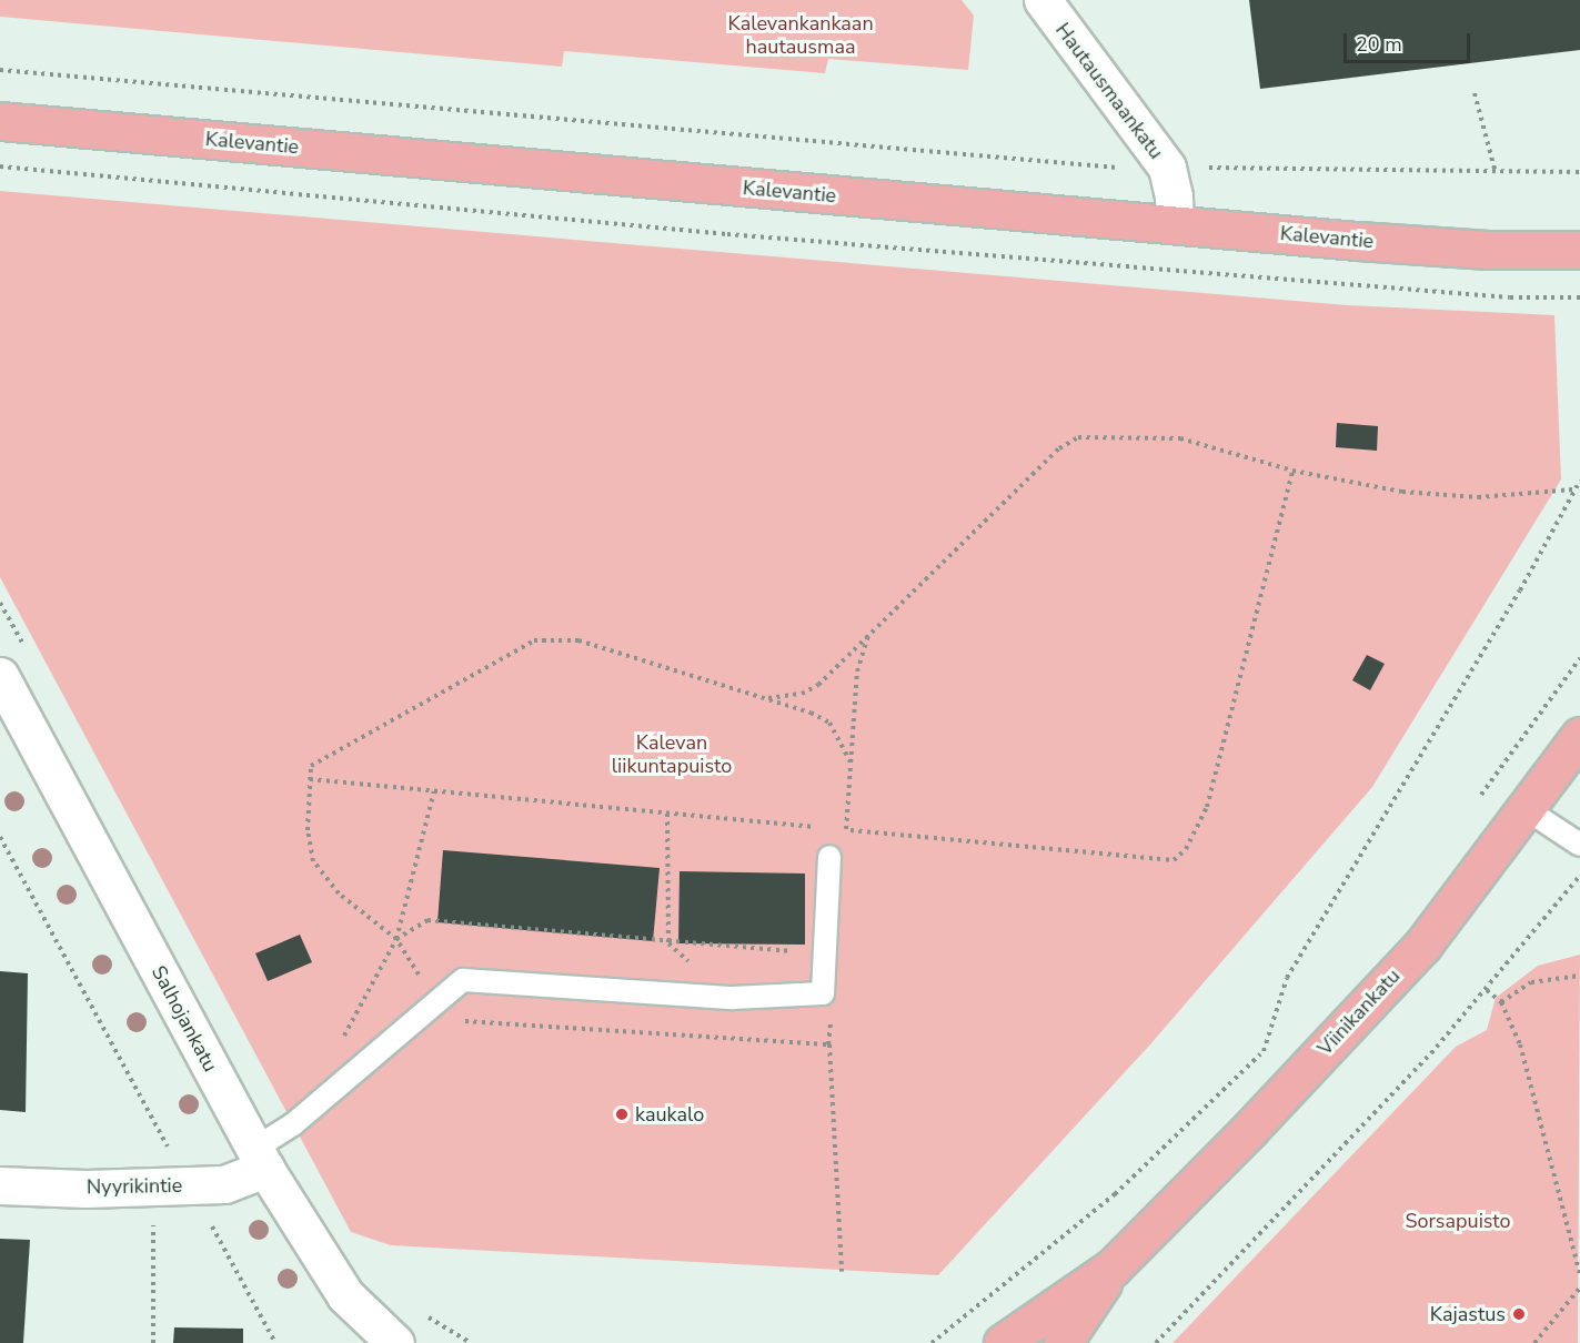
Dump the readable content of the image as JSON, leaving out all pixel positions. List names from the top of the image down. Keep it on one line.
{"streets":{"main road":["Kalevantie","Viinikankatu"],"street":["Hautausmaankatu","Salhojankatu","Nyyrikintie"]},"crossings":[["Hautausmaankatu","Kalevantie"],["Salhojankatu","Nyyrikintie"]],"parks":["Kalevankankaan hautausmaa","Kalevan liikuntapuisto","Sorsapuisto"],"places":["kaukalo","Kajastus"],"scale_bar":"20 m"}
